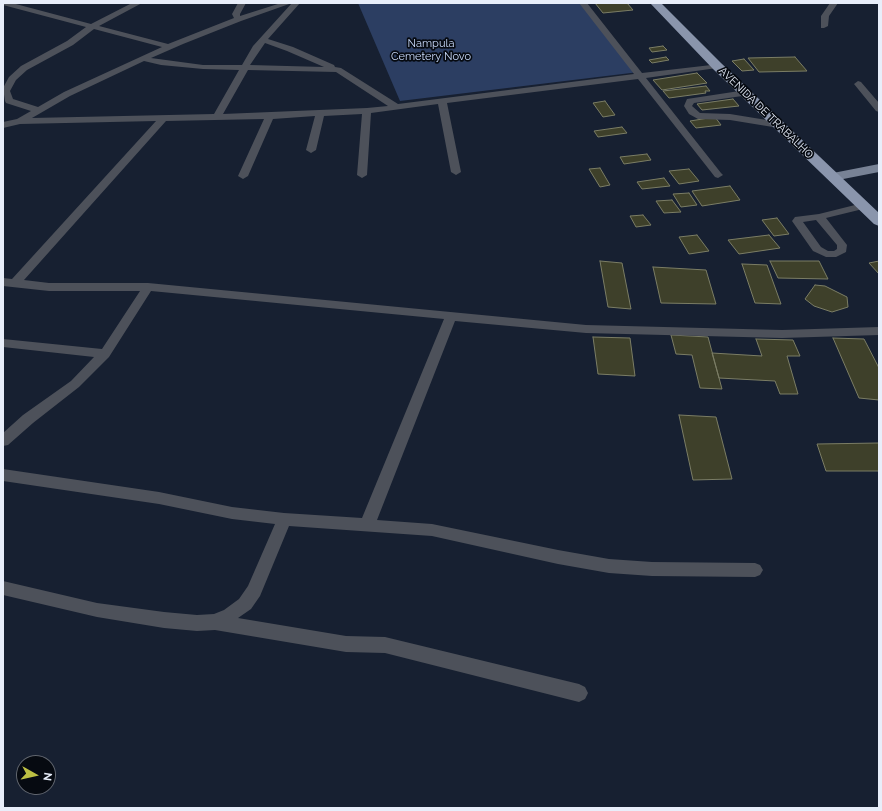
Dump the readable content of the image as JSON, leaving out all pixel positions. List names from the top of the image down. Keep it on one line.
{"streets":{"highway":["AVENIDA DE TRABALHO"]},"parks":["Nampula Cemetery Novo"],"north":"right"}
